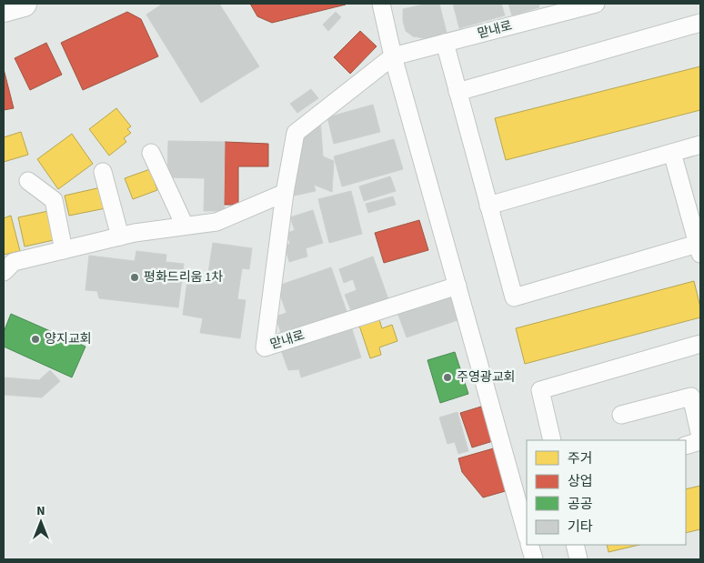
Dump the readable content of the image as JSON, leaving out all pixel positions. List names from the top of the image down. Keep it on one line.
{"streets":{"street":["맏내로"]},"places":["평화드리움 1차","양지교회","주영광교회"],"legend":["주거","상업","공공","기타"],"north":"top"}
